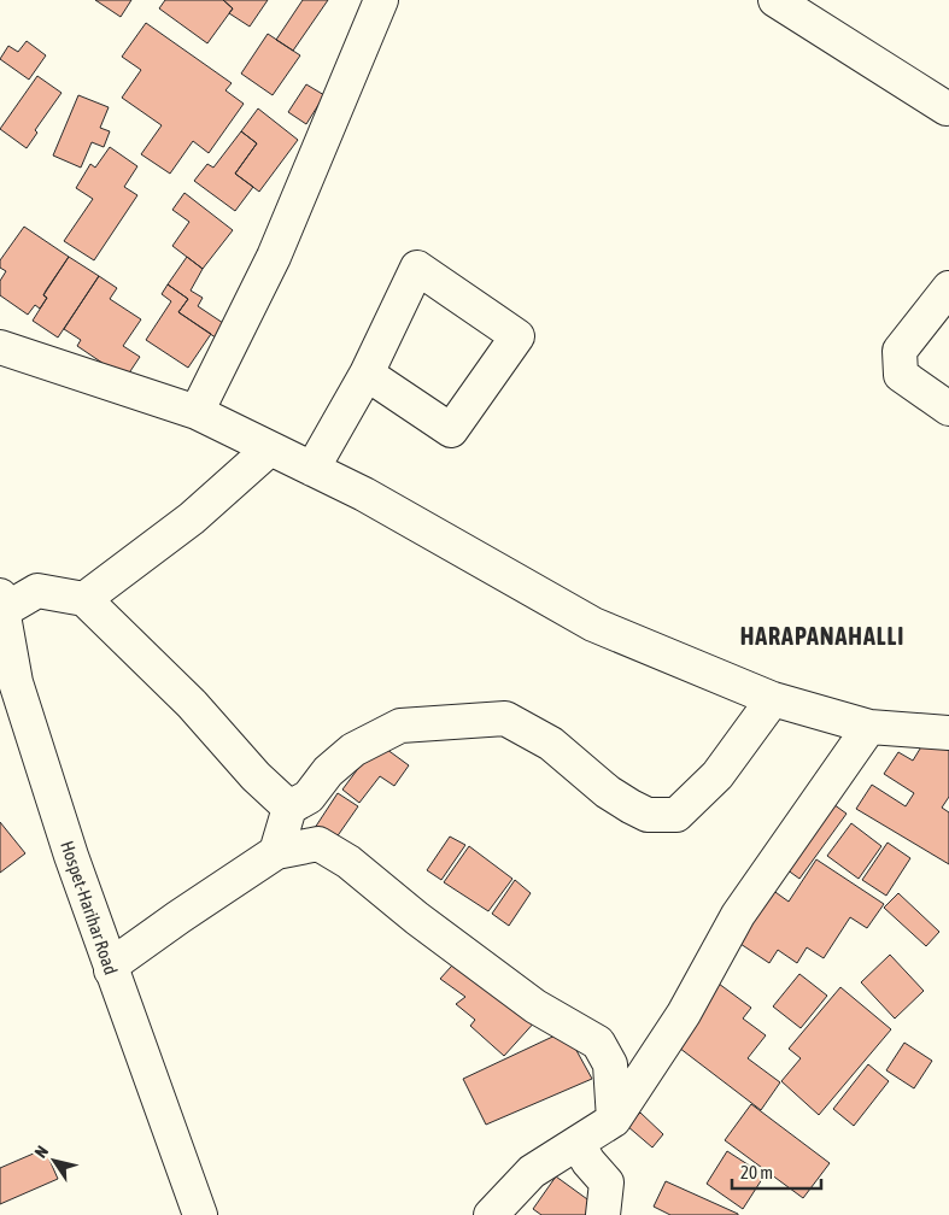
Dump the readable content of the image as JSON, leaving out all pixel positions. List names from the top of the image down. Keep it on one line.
{"streets":{"street":["Hospet-Harihar Road"]},"districts":["HARAPANAHALLI"],"scale_bar":"20 m","north":"top left"}
